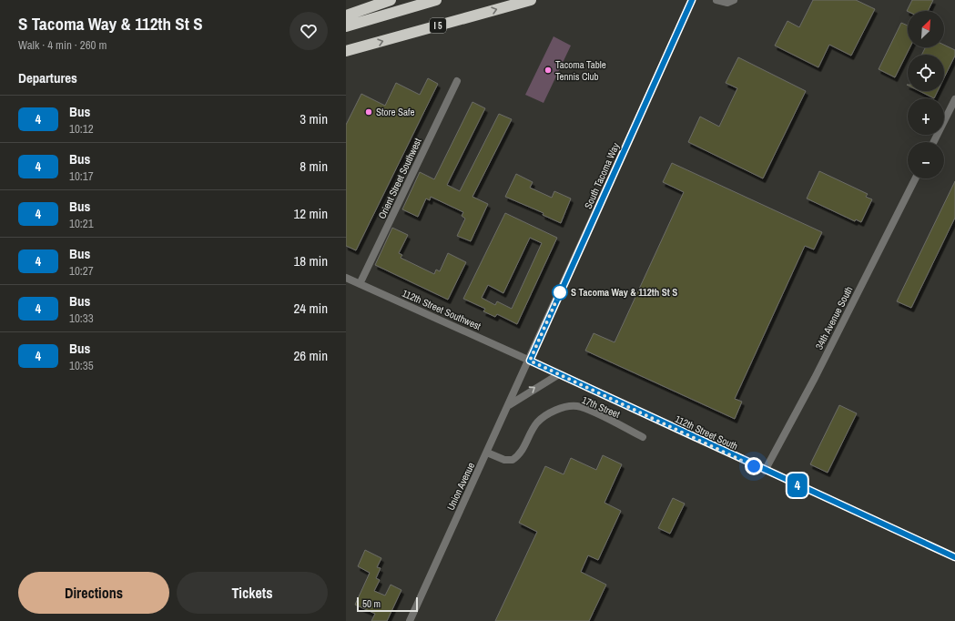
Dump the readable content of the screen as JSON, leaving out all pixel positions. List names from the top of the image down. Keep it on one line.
{"streets":{"highway":["I 5"],"street":["South Tacoma Way","Orient Street Southwest","112th Street Southwest","34th Avenue South","17th Street","112th Street South","Union Avenue"]},"crossings":[["South Tacoma Way","112th Street Southwest"],["South Tacoma Way","112th Street South"],["South Tacoma Way","Union Avenue"],["Orient Street Southwest","112th Street Southwest"],["112th Street Southwest","112th Street South"],["112th Street Southwest","Union Avenue"],["34th Avenue South","112th Street South"],["17th Street","Union Avenue"],["112th Street South","Union Avenue"]],"places":["Tacoma Table Tennis Club","Store Safe","S Tacoma Way & 112th St S"],"lines":["bus line 4"],"scale_bar":"50 m","north":"top right","page":{"heading":[["S Tacoma Way & 112th St S","Walk · 4 min · 260 m"],"Departures"],"on_map":"4","map_buttons":["+","−"],"list":[{"mark":"4","name":"Bus","note":"10:12","value":"3 min"},{"mark":"4","name":"Bus","note":"10:17","value":"8 min"},{"mark":"4","name":"Bus","note":"10:21","value":"12 min"},{"mark":"4","name":"Bus","note":"10:27","value":"18 min"},{"mark":"4","name":"Bus","note":"10:33","value":"24 min"},{"mark":"4","name":"Bus","note":"10:35","value":"26 min"}],"buttons":["Directions","Tickets"],"scale":"50 m"}}
